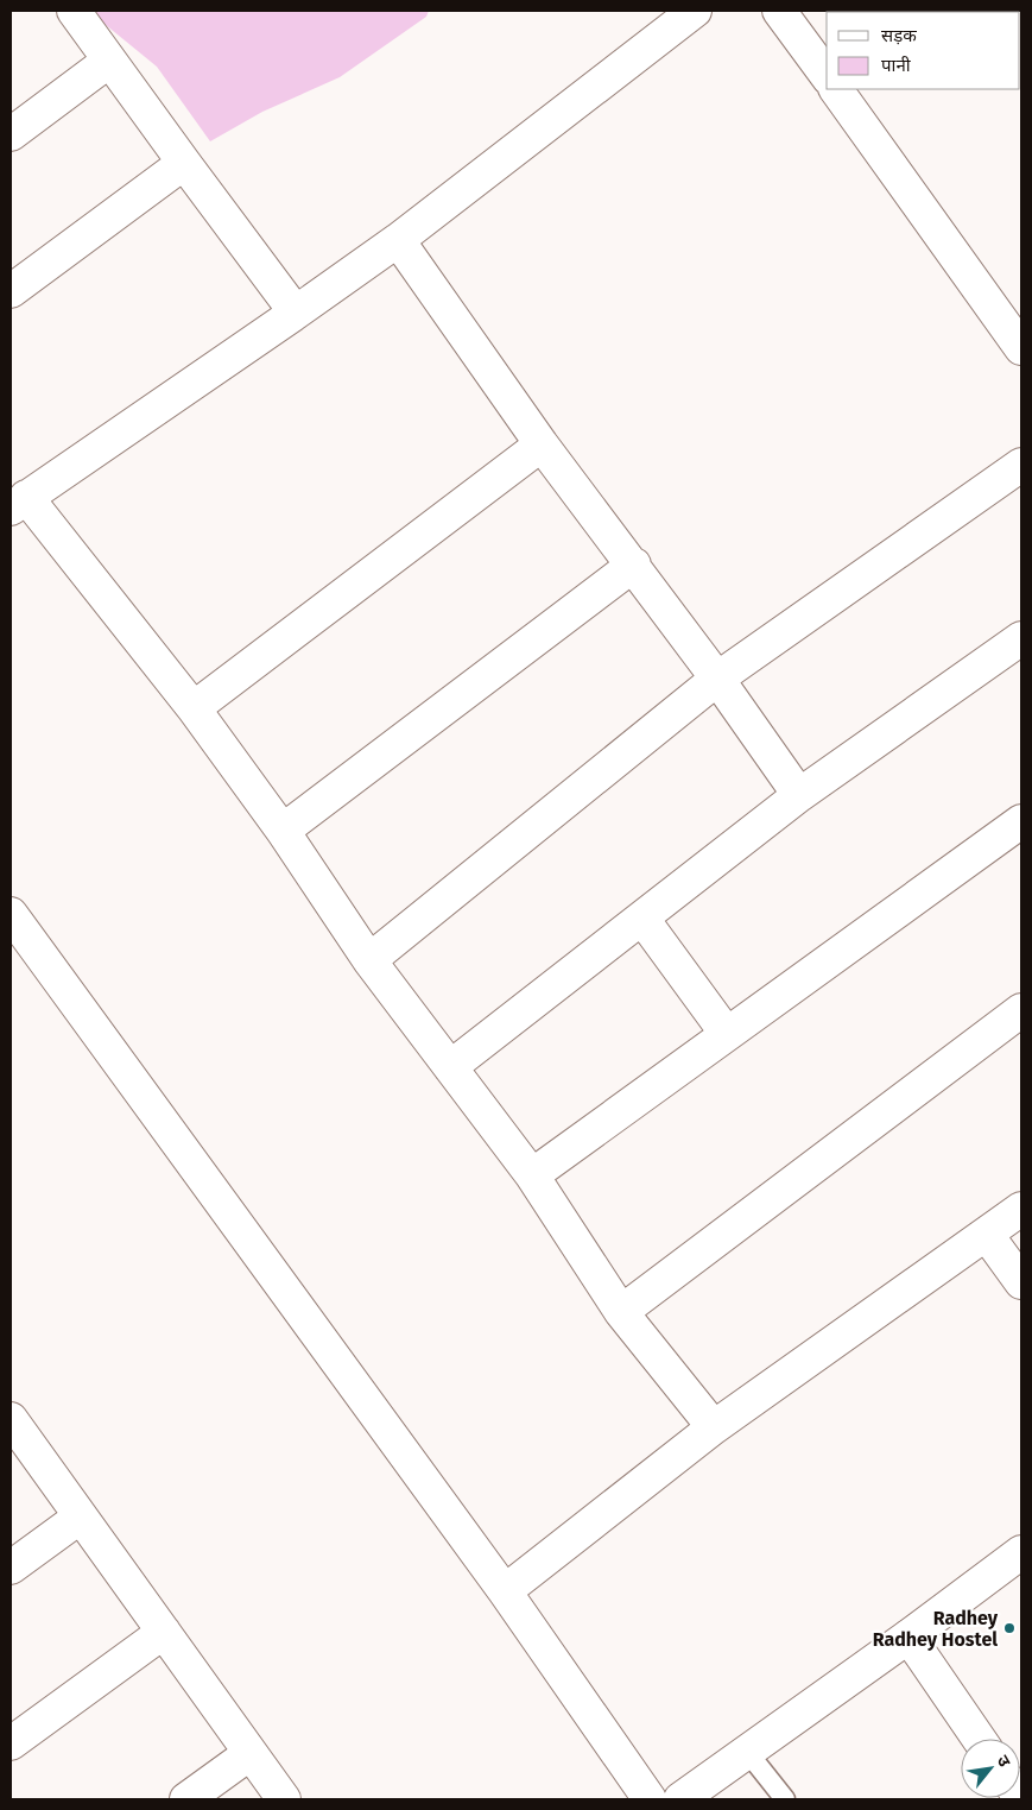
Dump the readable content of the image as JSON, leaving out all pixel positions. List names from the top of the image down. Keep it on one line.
{"places":["Radhey Radhey Hostel"],"legend":["सड़क","पानी"],"north":"top right"}
